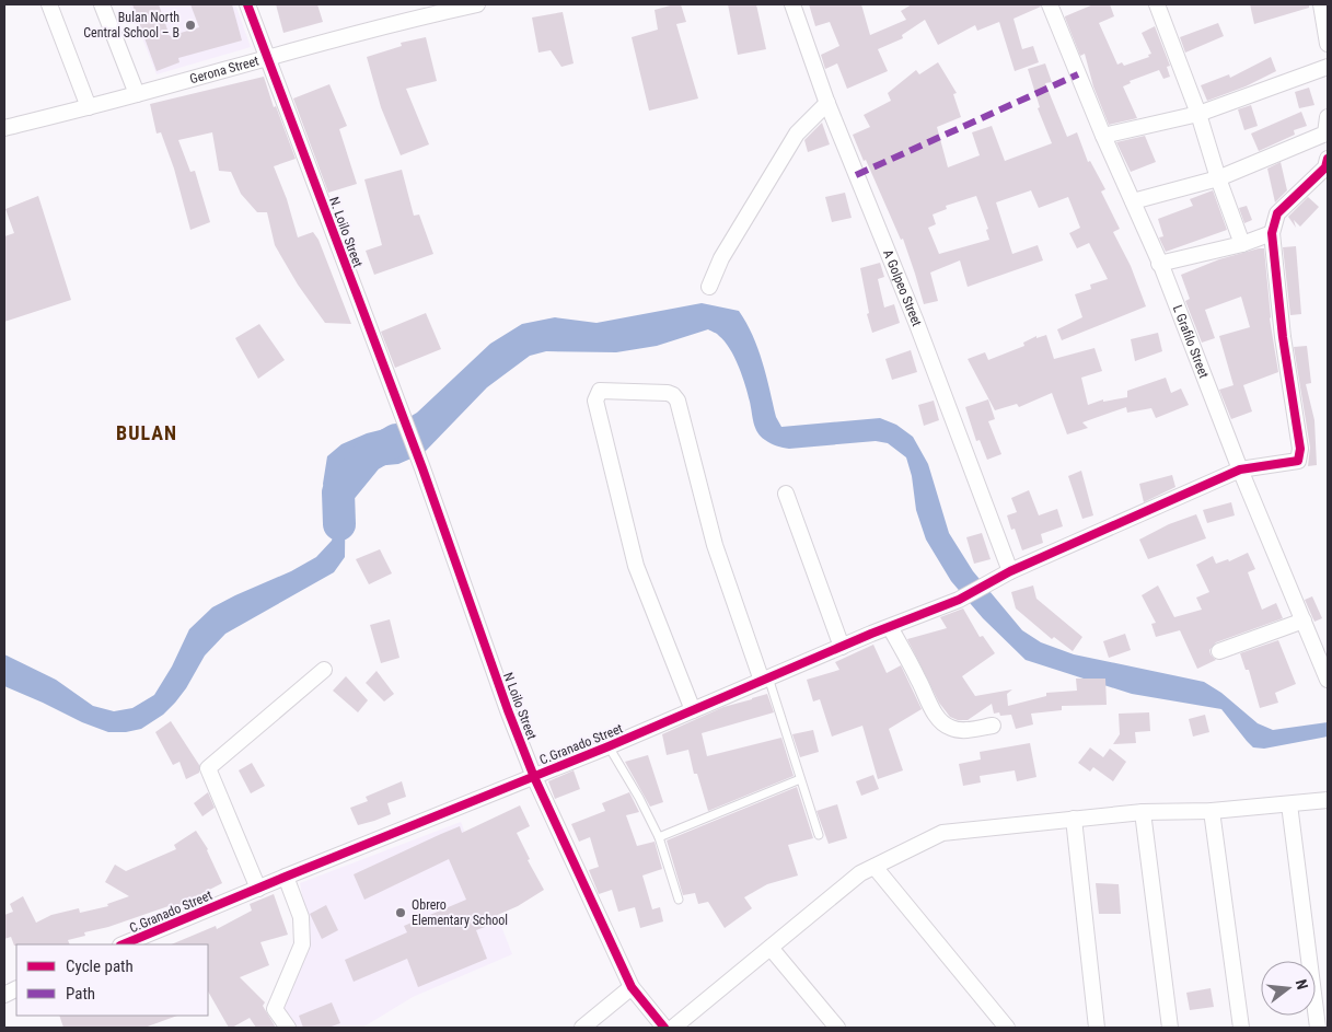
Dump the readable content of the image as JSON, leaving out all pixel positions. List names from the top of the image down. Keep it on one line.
{"streets":{"street":["Gerona Street","N. Loilo Street","A Golpeo Street","L Grafilo Street","N Loilo Street","C.Granado Street"]},"crossings":[["Gerona Street","N. Loilo Street"],["N. Loilo Street","N Loilo Street"],["A Golpeo Street","C.Granado Street"],["L Grafilo Street","C.Granado Street"],["N Loilo Street","C.Granado Street"]],"districts":["BULAN"],"places":["Bulan North Central School – B","Obrero Elementary School"],"legend":["Cycle path","Path"],"north":"right"}
